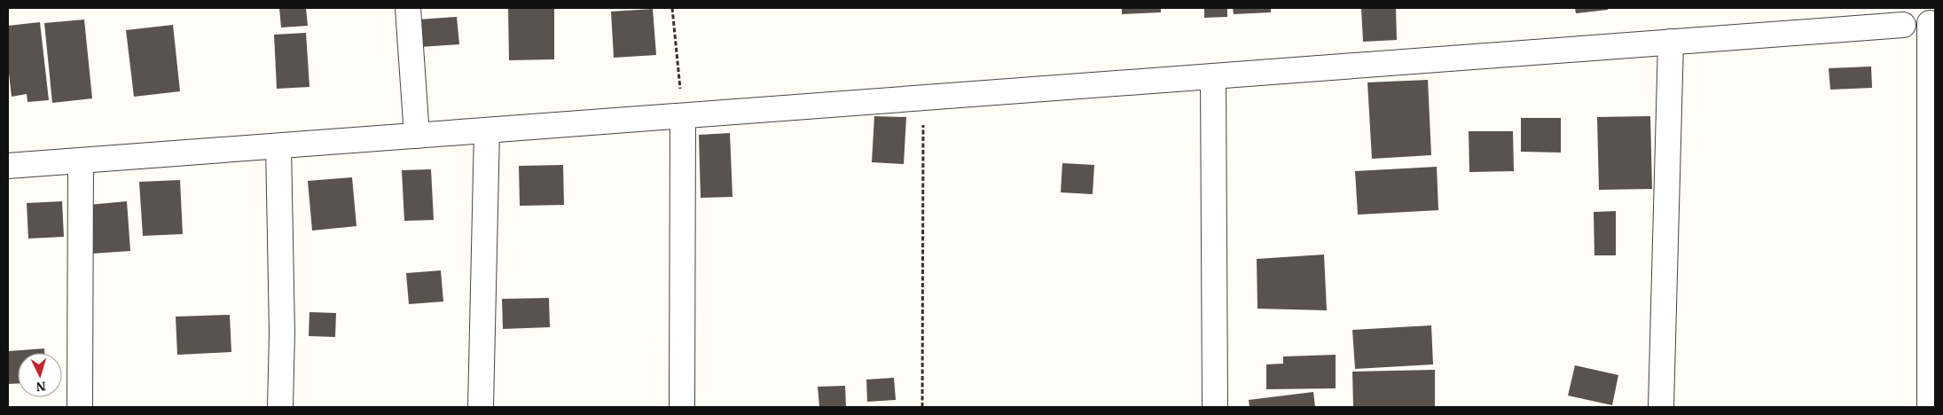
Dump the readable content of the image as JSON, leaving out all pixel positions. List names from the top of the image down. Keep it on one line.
{"north":"bottom"}
